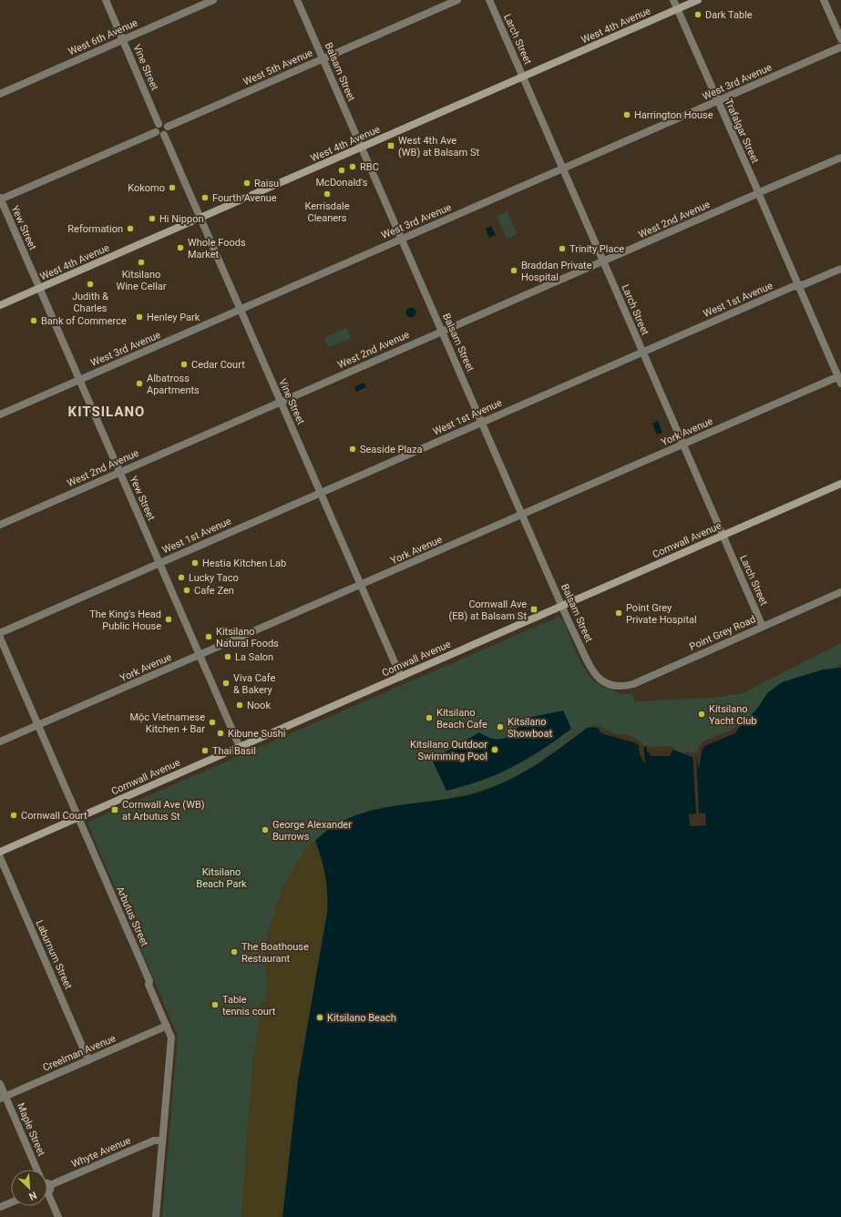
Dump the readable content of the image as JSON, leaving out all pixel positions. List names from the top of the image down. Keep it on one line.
{"streets":{"main road":["West 4th Avenue","Cornwall Avenue"],"street":["West 6th Avenue","Larch Street","Vine Street","West 5th Avenue","Balsam Street","West 3rd Avenue","Trafalgar Street","West 2nd Avenue","Yew Street","West 1st Avenue","York Avenue","Point Grey Road","Arbutus Street","Laburnum Street","Creelman Avenue","Maple Street","Whyte Avenue"]},"crossings":[["West 4th Avenue","Larch Street"],["West 4th Avenue","Vine Street"],["West 4th Avenue","Balsam Street"],["West 4th Avenue","Trafalgar Street"],["West 4th Avenue","Yew Street"],["West 6th Avenue","Vine Street"],["Larch Street","West 3rd Avenue"],["Larch Street","West 2nd Avenue"],["Larch Street","West 1st Avenue"],["Larch Street","York Avenue"],["Larch Street","Cornwall Avenue"],["Larch Street","Point Grey Road"],["Vine Street","West 5th Avenue"],["Vine Street","West 3rd Avenue"],["Vine Street","West 2nd Avenue"],["Vine Street","West 1st Avenue"],["Vine Street","York Avenue"],["Vine Street","Cornwall Avenue"],["West 5th Avenue","Balsam Street"],["Balsam Street","West 3rd Avenue"],["Balsam Street","West 2nd Avenue"],["Balsam Street","West 1st Avenue"],["Balsam Street","York Avenue"],["Balsam Street","Cornwall Avenue"],["Balsam Street","Point Grey Road"],["West 3rd Avenue","Trafalgar Street"],["West 3rd Avenue","Yew Street"],["Trafalgar Street","West 2nd Avenue"],["Trafalgar Street","West 1st Avenue"],["Trafalgar Street","York Avenue"],["West 2nd Avenue","Yew Street"],["Yew Street","West 1st Avenue"],["Yew Street","York Avenue"],["Yew Street","Cornwall Avenue"],["West 1st Avenue","Arbutus Street"],["York Avenue","Arbutus Street"],["Cornwall Avenue","Arbutus Street"],["Arbutus Street","Creelman Avenue"],["Arbutus Street","Whyte Avenue"],["Laburnum Street","Creelman Avenue"],["Creelman Avenue","Maple Street"]],"districts":["KITSILANO"],"parks":["Kitsilano Beach Park"],"places":{"other":["Dark Table","Harrington House","RBC","McDonald's","Raisu","Kokomo","Kerrisdale Cleaners","Fourth Avenue","Hi Nippon","Reformation","Whole Foods Market","Trinity Place","Kitsilano Wine Cellar","Braddan Private Hospital","Judith & Charles","Henley Park","Bank of Commerce","Cedar Court","Albatross Apartments","Seaside Plaza","Hestia Kitchen Lab","Lucky Taco","Cafe Zen","Point Grey Private Hospital","The King's Head Public House","Kitsilano Natural Foods","La Salon","Viva Cafe & Bakery","Nook","Kitsilano Yacht Club","Kitsilano Beach Cafe","Mộc Vietnamese Kitchen + Bar","Kitsilano Showboat","Kibune Sushi","Kitsilano Outdoor Swimming Pool","Thai Basil","Cornwall Court","George Alexander Burrows","The Boathouse Restaurant","Table tennis court","Kitsilano Beach"],"transit":["West 4th Ave (WB) at Balsam St","Cornwall Ave (EB) at Balsam St","Cornwall Ave (WB) at Arbutus St"]},"north":"bottom right"}
